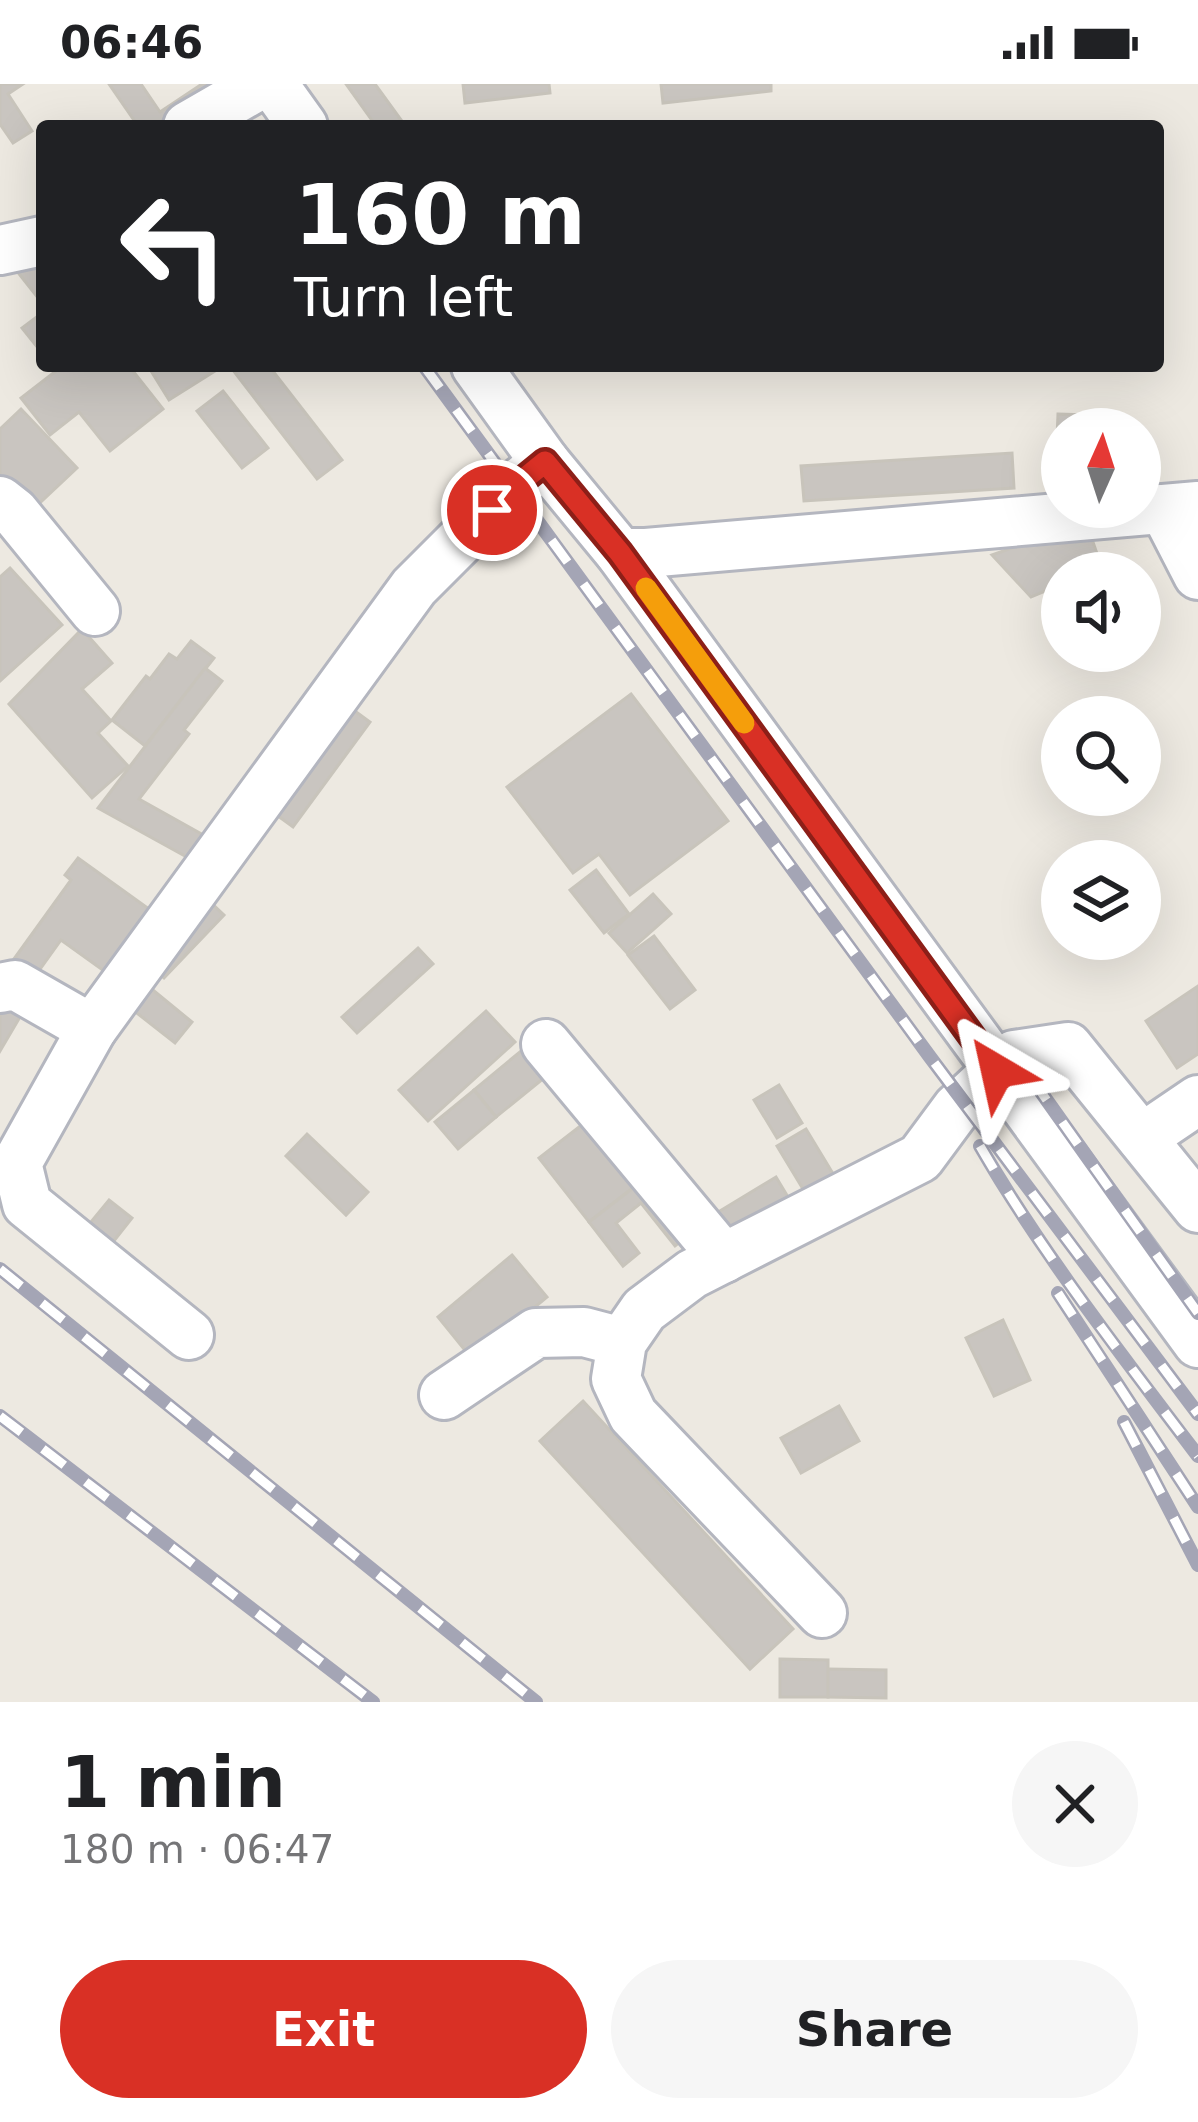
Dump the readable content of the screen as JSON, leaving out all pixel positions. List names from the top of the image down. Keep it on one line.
{"north":"top","page":{"status":"06:46","turn":["160 m","Turn left"],"heading":["1 min","180 m · 06:47"],"buttons":["Exit","Share"]}}
